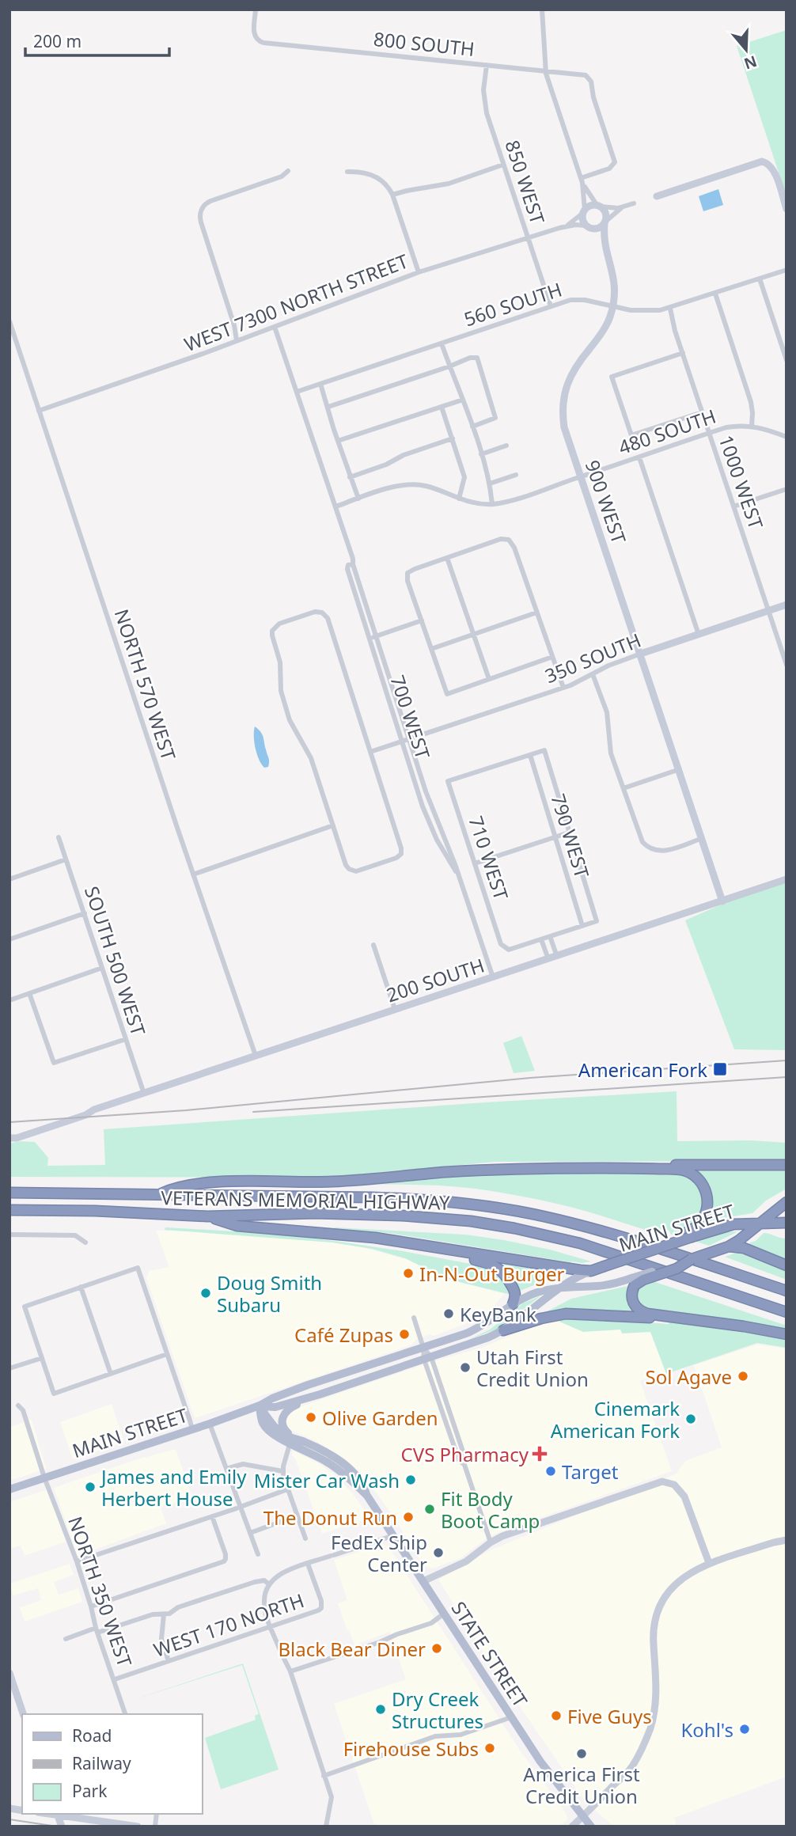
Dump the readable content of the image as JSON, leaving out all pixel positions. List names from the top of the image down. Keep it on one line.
{"streets":{"highway":["VETERANS MEMORIAL HIGHWAY","MAIN STREET"],"main road":["STATE STREET"],"street":["800 SOUTH","850 WEST","WEST 7300 NORTH STREET","560 SOUTH","480 SOUTH","1000 WEST","900 WEST","350 SOUTH","NORTH 570 WEST","700 WEST","790 WEST","710 WEST","SOUTH 500 WEST","200 SOUTH","NORTH 350 WEST","WEST 170 NORTH"]},"crossings":[["800 SOUTH","850 WEST"],["850 WEST","WEST 7300 NORTH STREET"],["850 WEST","560 SOUTH"],["WEST 7300 NORTH STREET","900 WEST"],["WEST 7300 NORTH STREET","NORTH 570 WEST"],["WEST 7300 NORTH STREET","700 WEST"],["560 SOUTH","1000 WEST"],["560 SOUTH","900 WEST"],["560 SOUTH","700 WEST"],["480 SOUTH","1000 WEST"],["480 SOUTH","900 WEST"],["480 SOUTH","700 WEST"],["1000 WEST","350 SOUTH"],["900 WEST","350 SOUTH"],["900 WEST","200 SOUTH"],["350 SOUTH","700 WEST"],["NORTH 570 WEST","200 SOUTH"],["700 WEST","200 SOUTH"],["790 WEST","710 WEST"],["SOUTH 500 WEST","200 SOUTH"],["MAIN STREET","NORTH 350 WEST"],["MAIN STREET","STATE STREET"],["NORTH 350 WEST","WEST 170 NORTH"]],"places":{"transit":["American Fork"],"other":["In-N-Out Burger","Doug Smith Subaru","KeyBank","Café Zupas","Utah First Credit Union","Sol Agave","Olive Garden","Cinemark American Fork","Target","Mister Car Wash","James and Emily Herbert House","Fit Body Boot Camp","The Donut Run","FedEx Ship Center","Black Bear Diner","Dry Creek Structures","Five Guys","Kohl's","Firehouse Subs","America First Credit Union"],"health":["CVS Pharmacy"]},"legend":["Road","Railway","Park"],"scale_bar":"200 m","north":"bottom"}
